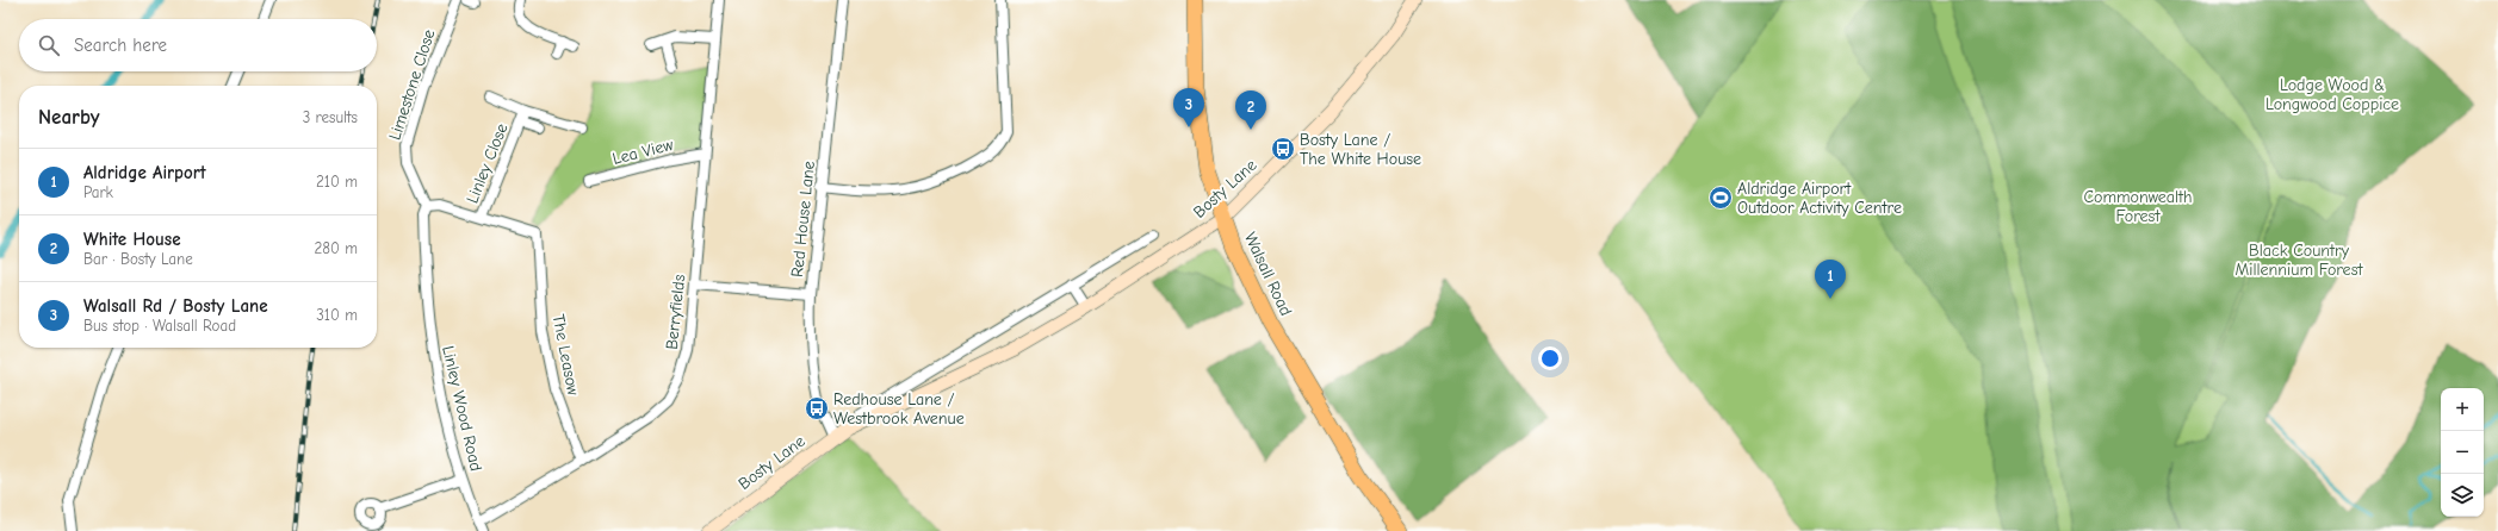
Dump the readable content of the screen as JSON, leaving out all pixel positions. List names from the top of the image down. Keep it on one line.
{"streets":{"main road":["Bosty Lane","Walsall Road"],"street":["Limestone Close","Lea View","Linley Close","Red House Lane","Berryfields","The Leasow","Linley Wood Road"]},"crossings":[["Limestone Close","Linley Wood Road"],["Lea View","Berryfields"],["Linley Close","The Leasow"],["Bosty Lane","Red House Lane"],["Bosty Lane","Walsall Road"],["Berryfields","The Leasow"],["Berryfields","Linley Wood Road"]],"parks":["Lodge Wood & Longwood Coppice","Commonwealth Forest","Black Country Millennium Forest"],"places":{"bus stop":["Bosty Lane / The White House","Redhouse Lane / Westbrook Avenue"],"sports":["Aldridge Airport Outdoor Activity Centre"]},"page":{"search":"Search here","heading":["Nearby","3 results"],"pins":["3","2","1"],"list":[{"mark":"1","name":"Aldridge Airport","note":"Park","value":"210 m"},{"mark":"2","name":"White House","note":"Bar · Bosty Lane","value":"280 m"},{"mark":"3","name":"Walsall Rd / Bosty Lane","note":"Bus stop · Walsall Road","value":"310 m"}],"map_buttons":["+","−"]}}
